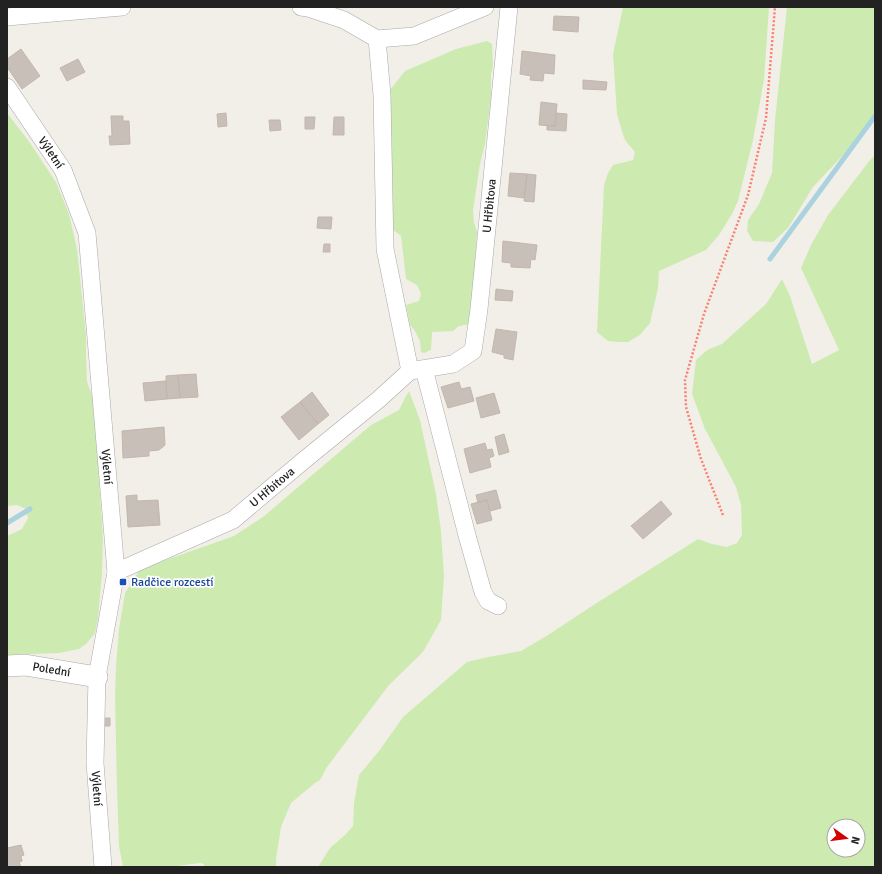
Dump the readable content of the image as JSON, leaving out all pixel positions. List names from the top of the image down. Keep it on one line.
{"streets":{"street":["Výletní","U Hřbitova","Polední"]},"crossings":[["Výletní","U Hřbitova"],["Výletní","Polední"]],"places":{"transit":["Radčice rozcestí"]},"north":"right"}
